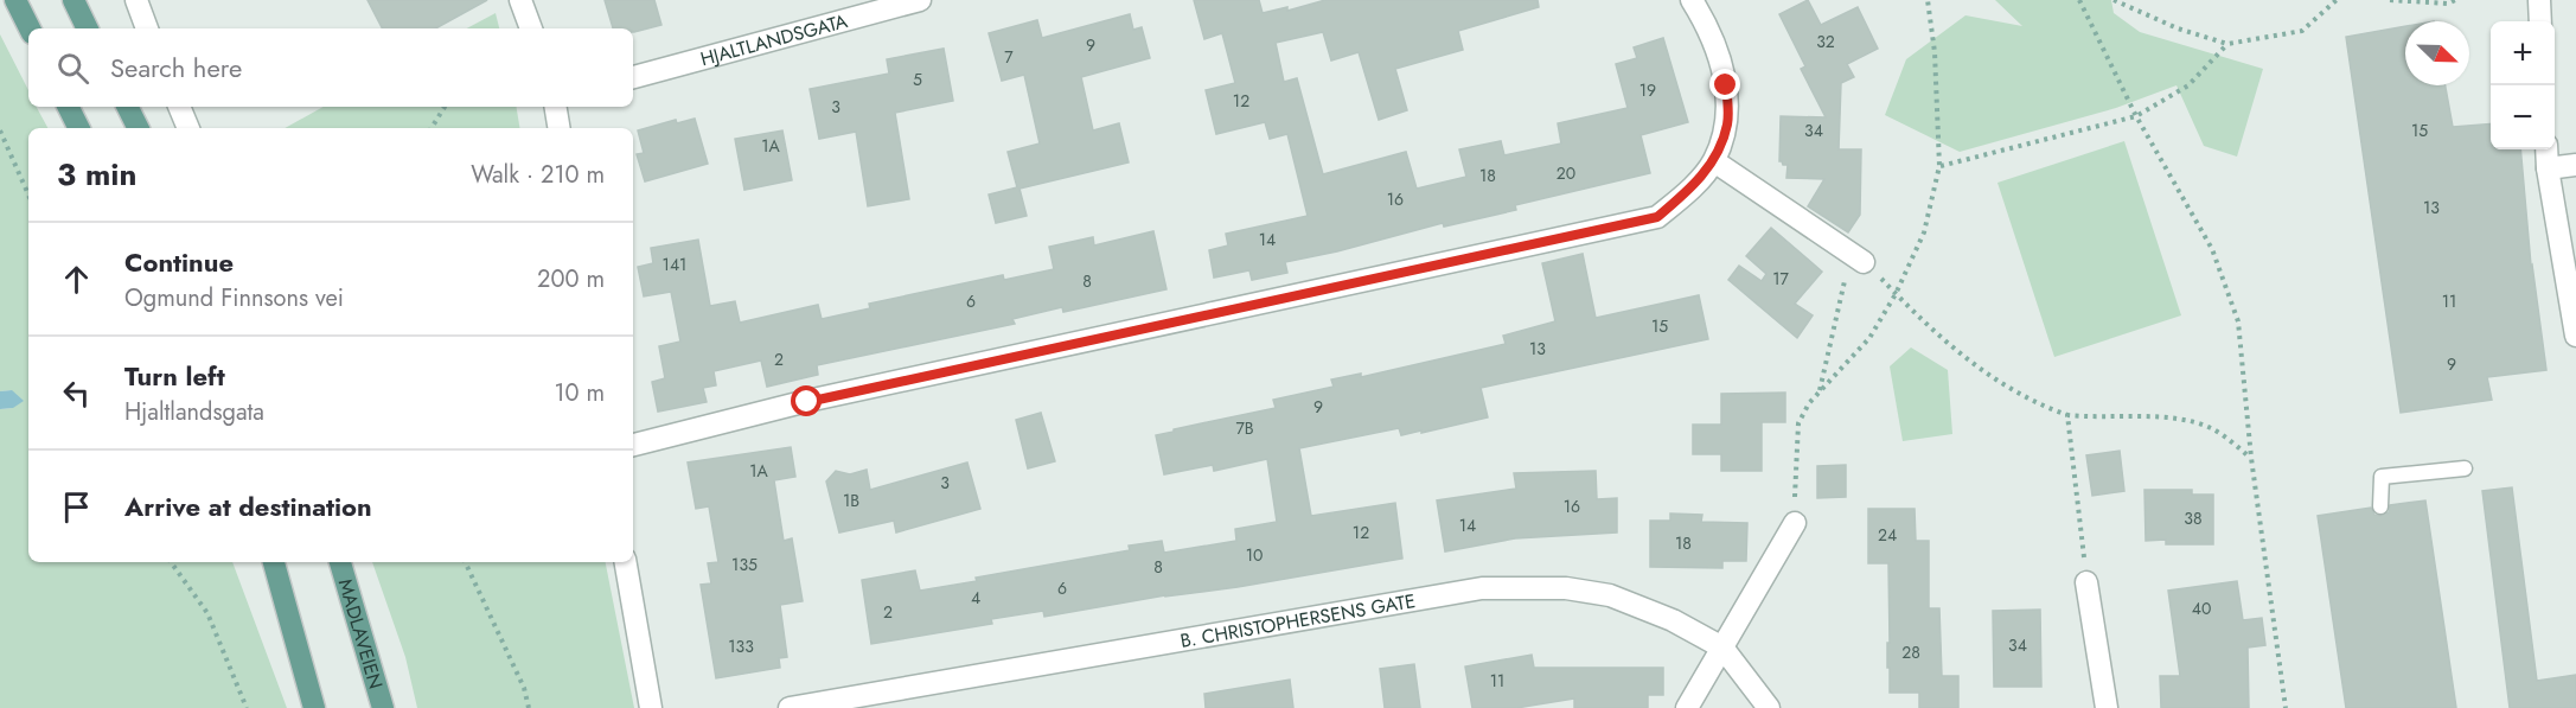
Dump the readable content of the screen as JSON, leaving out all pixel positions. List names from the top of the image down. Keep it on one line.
{"streets":{"main road":["MADLAVEIEN"],"street":["HJALTLANDSGATA","B. CHRISTOPHERSENS GATE"]},"house_numbers":["32","9","7","5","19","12","3","34","15","1A","20","18","16","13","14","141","17","8","6","11","15","13","2","9","9","7B","1A","3","1B","16","38","14","12","24","18","10","135","8","6","4","40","2","34","133","28","11"],"north":"bottom right","page":{"map_buttons":["+","−"],"search":"Search here","heading":["3 min","Walk · 210 m"],"list":[["Continue","Ogmund Finnsons vei","200 m"],["Turn left","Hjaltlandsgata","10 m"],"Arrive at destination"]}}
